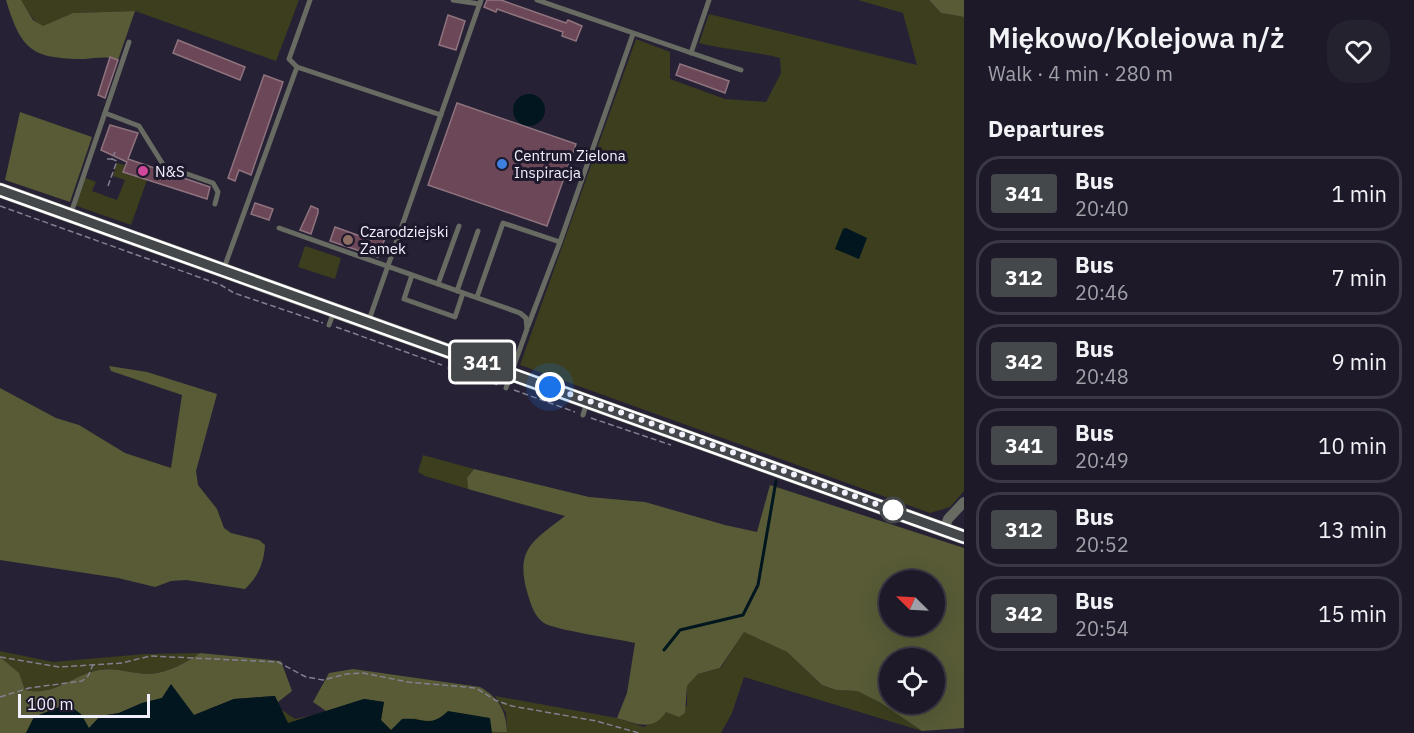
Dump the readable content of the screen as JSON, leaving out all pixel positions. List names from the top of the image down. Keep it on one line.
{"places":["Centrum Zielona Inspiracja","N&S","Czarodziejski Zamek"],"lines":["bus line 341"],"scale_bar":"100 m","north":"top left","page":{"on_map":"341","heading":[["Miękowo/Kolejowa n/ż","Walk · 4 min · 280 m"],"Departures"],"list":[{"mark":"341","name":"Bus","note":"20:40","value":"1 min"},{"mark":"312","name":"Bus","note":"20:46","value":"7 min"},{"mark":"342","name":"Bus","note":"20:48","value":"9 min"},{"mark":"341","name":"Bus","note":"20:49","value":"10 min"},{"mark":"312","name":"Bus","note":"20:52","value":"13 min"},{"mark":"342","name":"Bus","note":"20:54","value":"15 min"}],"scale":"100 m"}}
